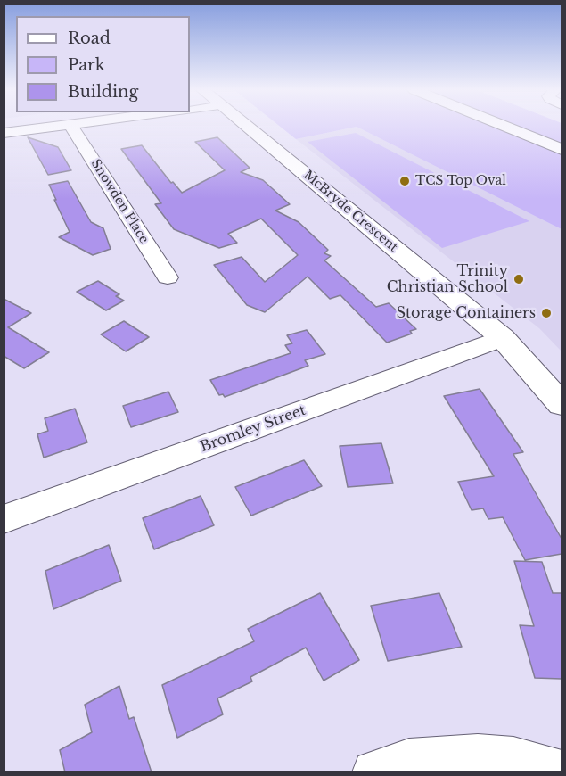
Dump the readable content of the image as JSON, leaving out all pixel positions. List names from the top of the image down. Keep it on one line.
{"streets":{"street":["Snowden Place","McBryde Crescent","Bromley Street"]},"crossings":[["McBryde Crescent","Bromley Street"]],"places":["TCS Top Oval","Trinity Christian School","Storage Containers"],"legend":["Road","Park","Building"]}
